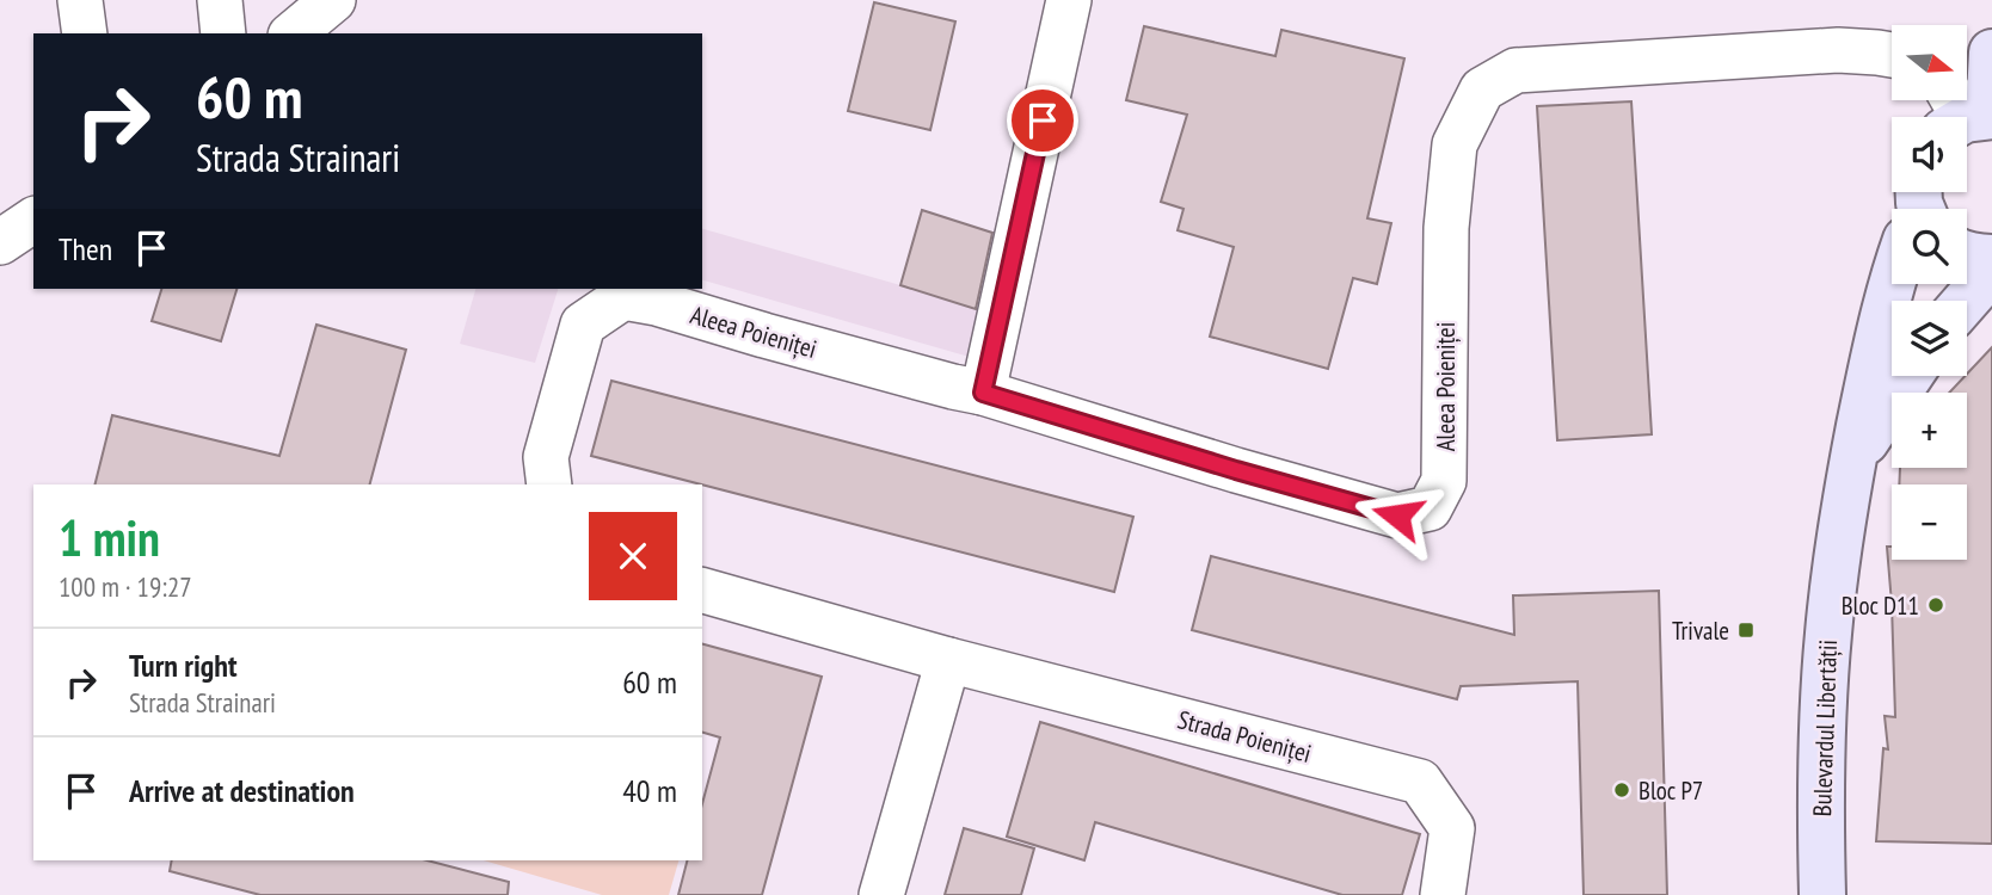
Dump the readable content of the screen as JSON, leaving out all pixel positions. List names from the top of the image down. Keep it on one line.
{"streets":{"main road":["Bulevardul Libertății"],"street":["Aleea Poieniței","Strada Poieniței"]},"places":{"other":["Bloc D11","Bloc P7"],"transit":["Trivale"]},"north":"right","page":{"map_buttons":["+","−"],"turn":["60 m","Strada Strainari"],"then":"Then","heading":["1 min","100 m · 19:27"],"list":[{"name":"Turn right","note":"Strada Strainari","value":"60 m"},{"name":"Arrive at destination","value":"40 m"}]}}
